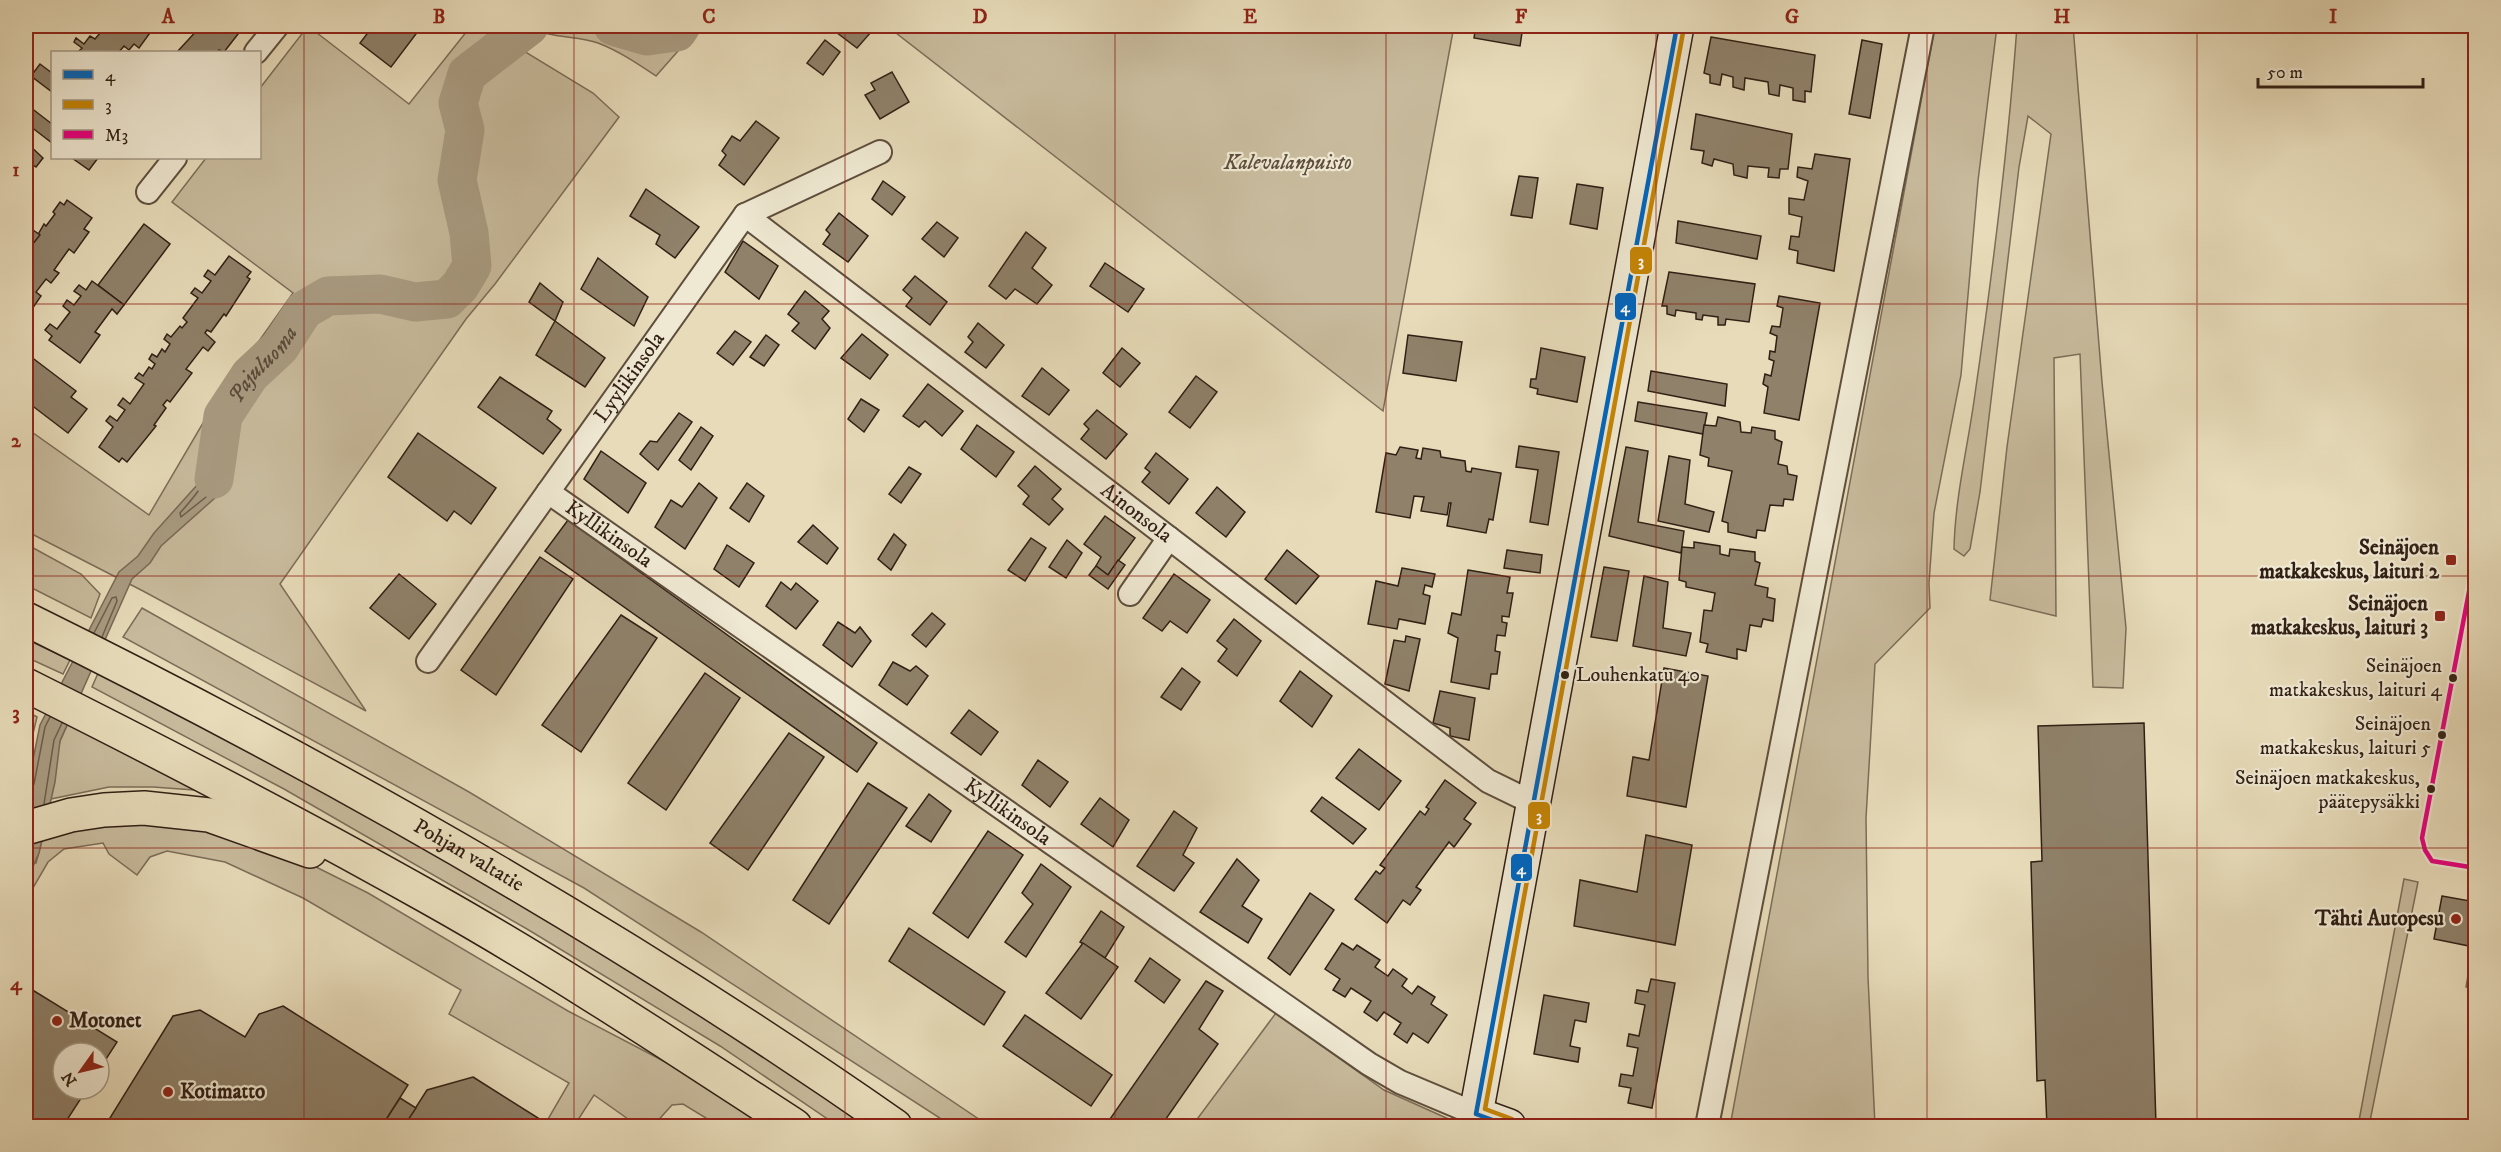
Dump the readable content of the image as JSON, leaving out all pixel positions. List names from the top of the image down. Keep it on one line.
{"streets":{"highway":["Pohjan valtatie"],"street":["Lyylikinsola","Ainonsola","Kyllikinsola"]},"crossings":[["Lyylikinsola","Ainonsola"],["Lyylikinsola","Kyllikinsola"]],"water":["Pajuluoma"],"parks":["Kalevalanpuisto"],"places":{"transit":["Seinäjoen matkakeskus, laituri 2","Seinäjoen matkakeskus, laituri 3"],"other":["Louhenkatu 40","Seinäjoen matkakeskus, laituri 4","Seinäjoen matkakeskus, laituri 5","Seinäjoen matkakeskus, päätepysäkki","Tähti Autopesu","Motonet","Kotimatto"]},"lines":["transit line 4","transit line 3","transit line M3"],"legend":["4","3","M3"],"scale_bar":"50 m","north":"bottom left","grid":{"columns":["A","B","C","D","E","F","G","H","I"],"rows":["1","2","3","4"]}}
